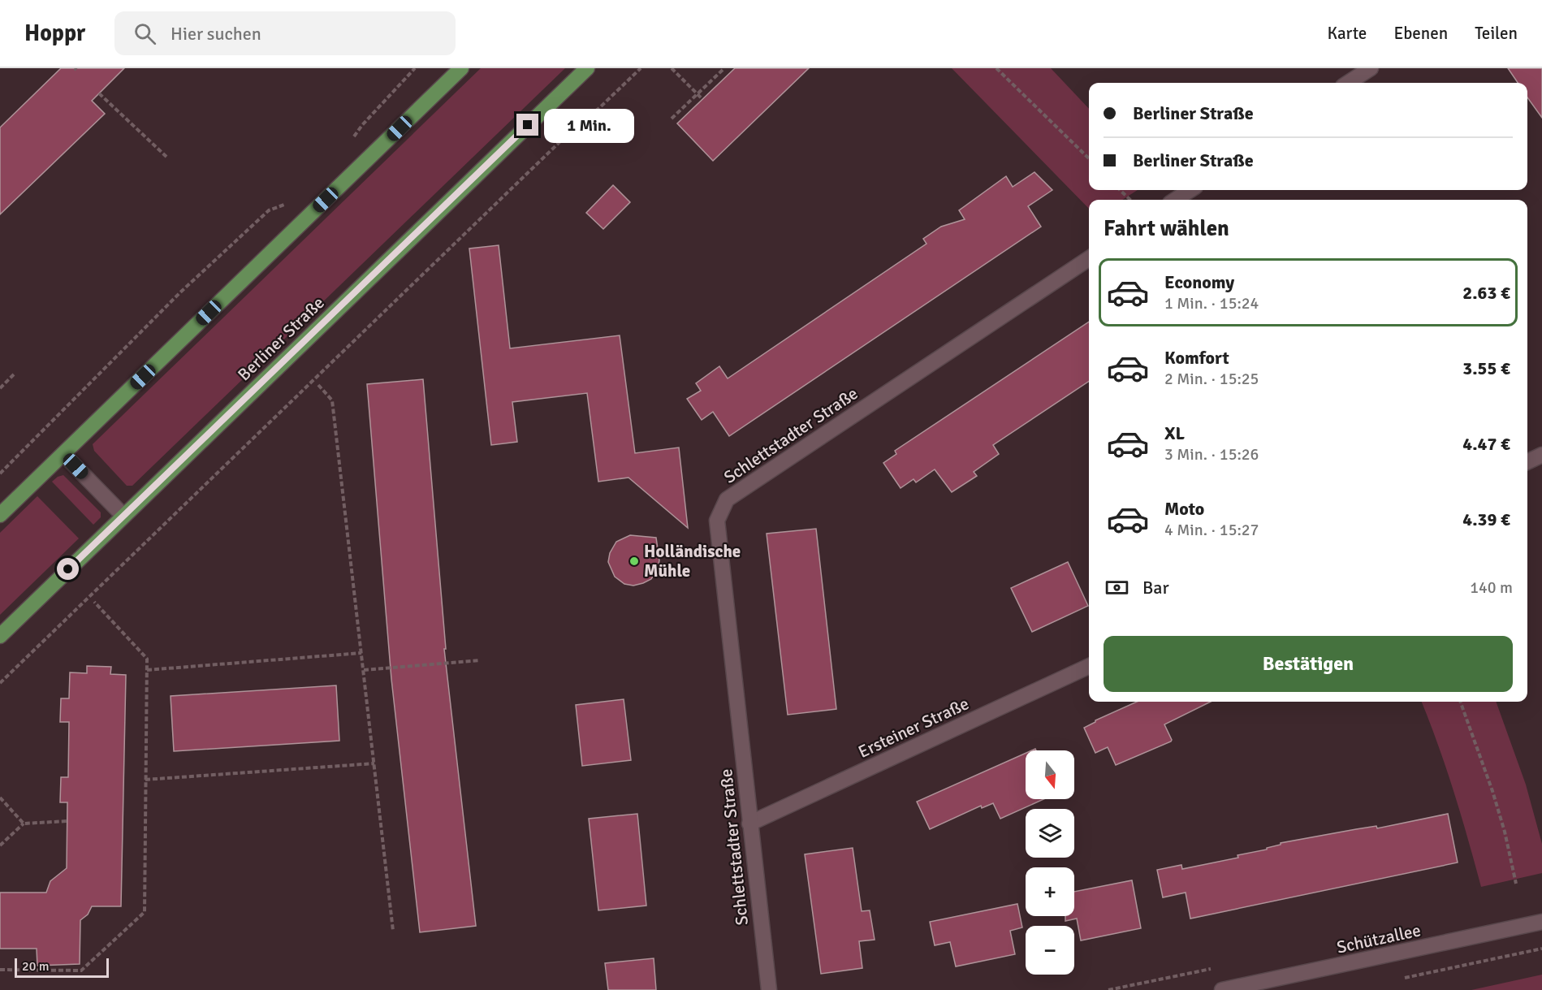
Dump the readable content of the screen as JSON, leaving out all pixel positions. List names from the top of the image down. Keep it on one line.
{"streets":{"main road":["Berliner Straße"],"street":["Schlettstadter Straße","Ersteiner Straße","Schützallee"]},"crossings":[["Schlettstadter Straße","Ersteiner Straße"]],"places":["Holländische Mühle"],"scale_bar":"20 m","north":"bottom","page":{"header":"Hoppr","search":"Hier suchen","nav":["Karte","Ebenen","Teilen"],"banner":["Berliner Straße","Berliner Straße"],"bubble":"1 Min.","heading":"Fahrt wählen","list":[{"name":"Economy","note":"1 Min. · 15:24","value":"2.63 €"},{"name":"Komfort","note":"2 Min. · 15:25","value":"3.55 €"},{"name":"XL","note":"3 Min. · 15:26","value":"4.47 €"},{"name":"Moto","note":"4 Min. · 15:27","value":"4.39 €"}],"pay":["Bar","140 m"],"buttons":"Bestätigen","map_buttons":["+","−"],"scale":"20 m"}}
